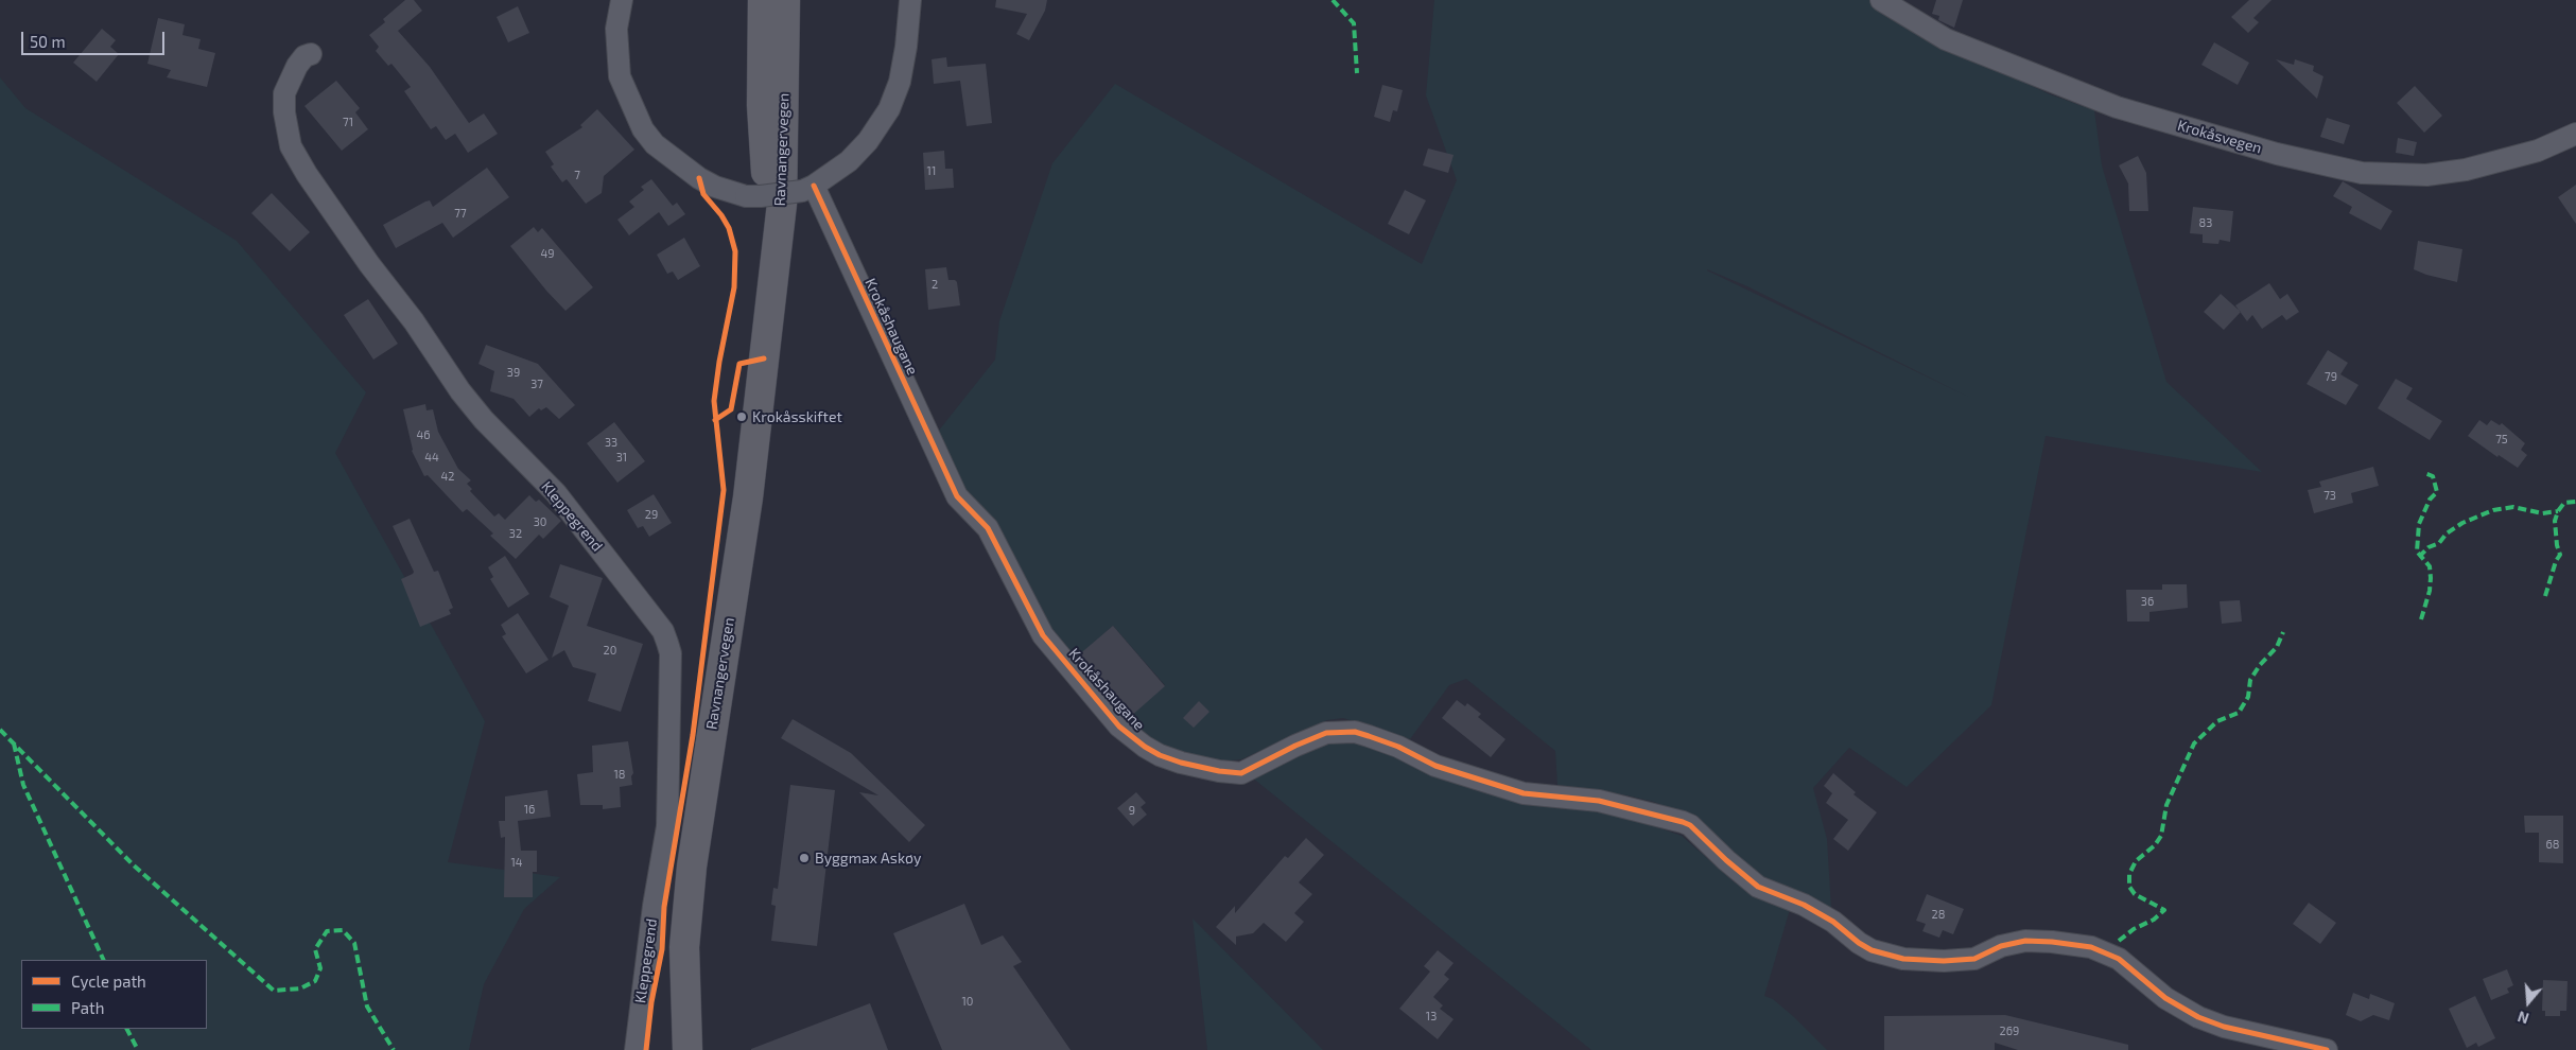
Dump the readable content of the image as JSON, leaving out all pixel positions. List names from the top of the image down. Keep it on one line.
{"streets":{"main road":["Ravnangervegen"],"street":["Krokåsvegen","Krokåshaugane","Kleppegrend"]},"places":["Krokåsskiftet","Byggmax Askøy"],"house_numbers":["71","11","7","77","83","49","2","39","79","37","46","75","33","44","31","42","73","29","30","32","36","20","18","16","9","68","14","28","10","13","269"],"legend":["Cycle path","Path"],"scale_bar":"50 m","north":"bottom"}
